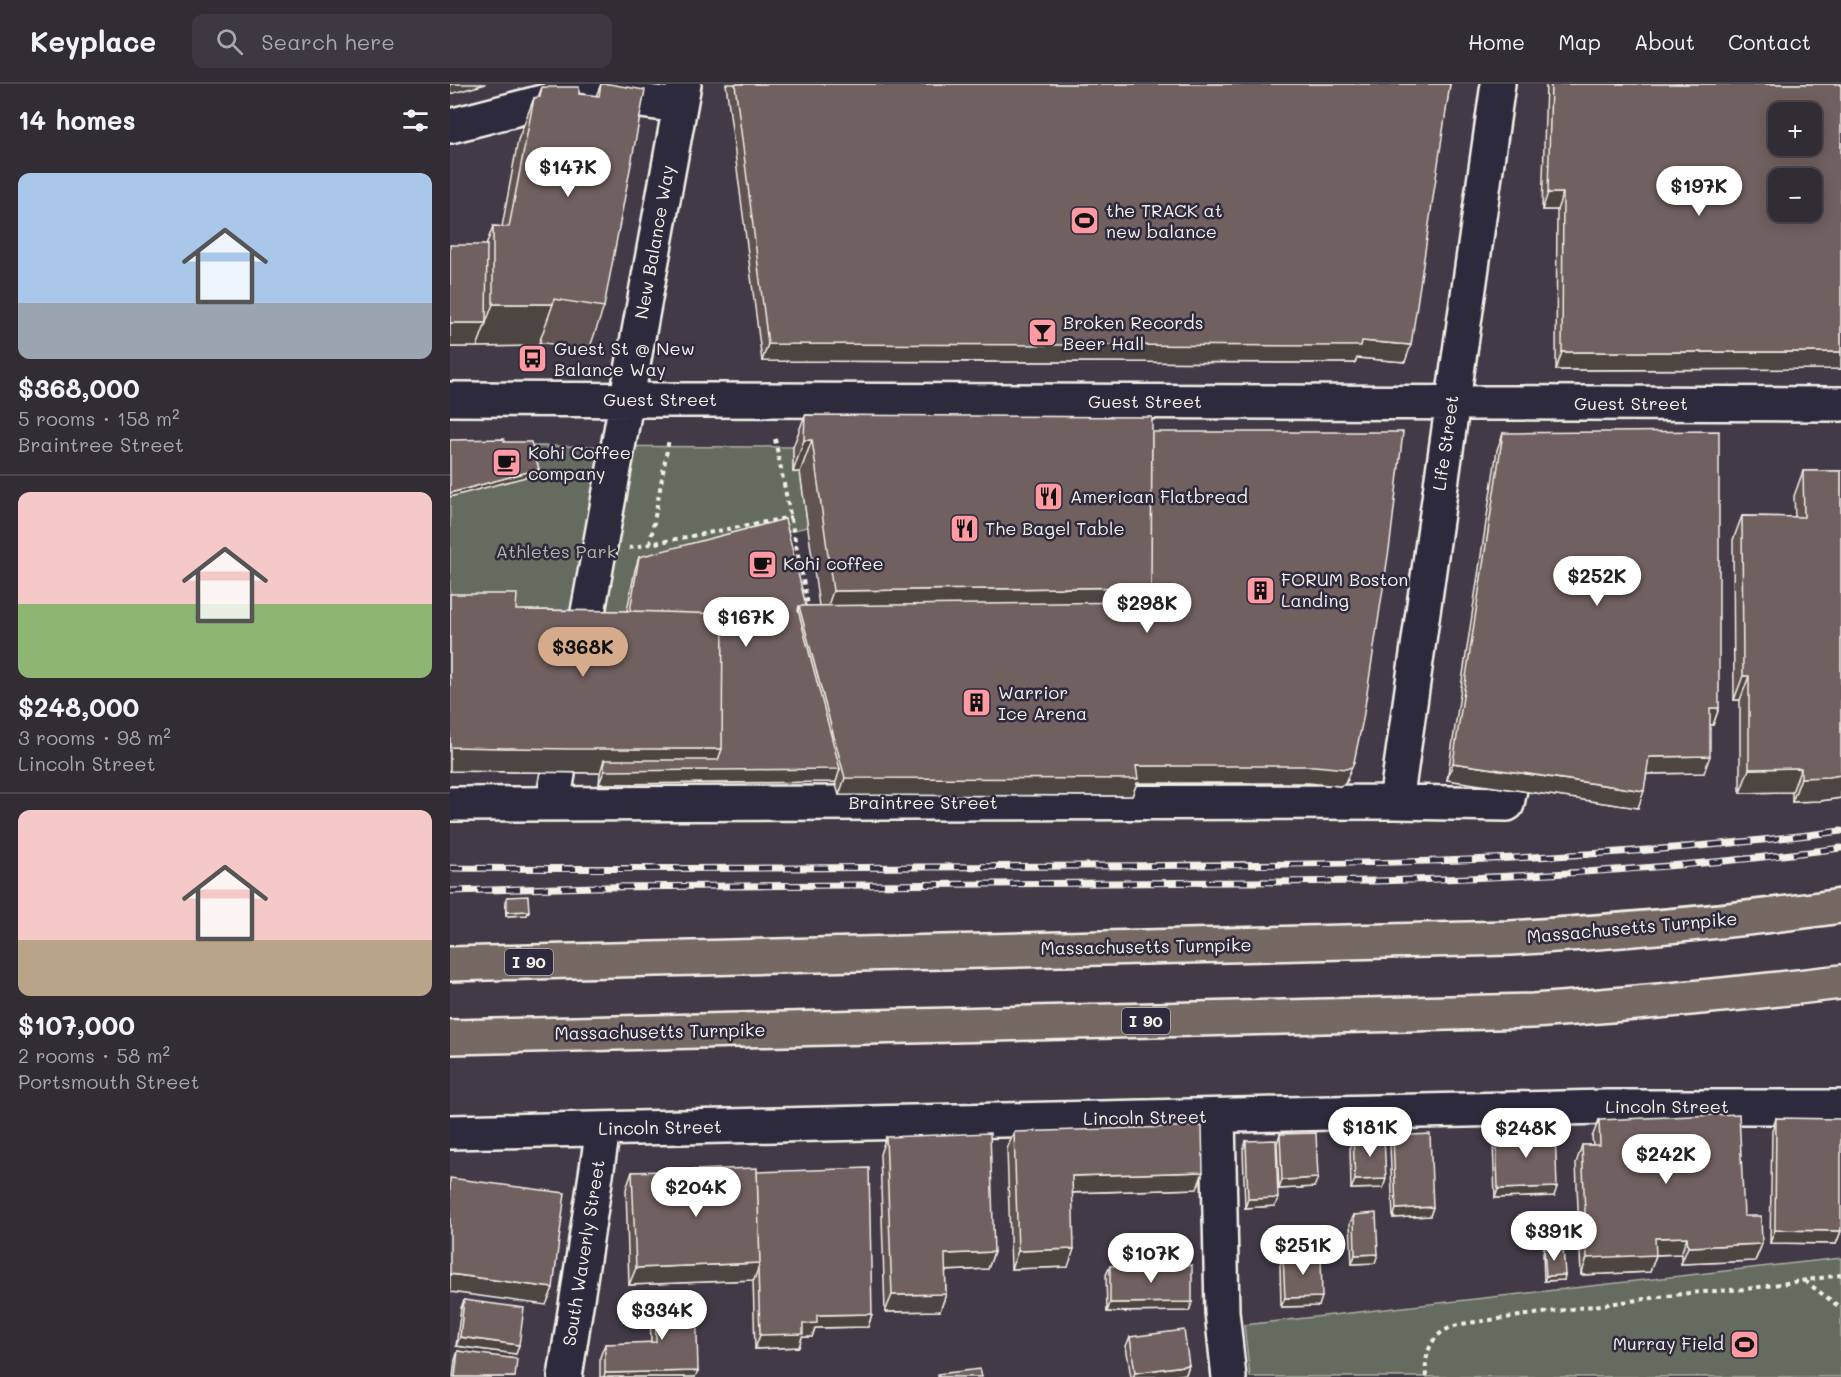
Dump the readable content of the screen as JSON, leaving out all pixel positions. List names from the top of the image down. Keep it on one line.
{"streets":{"highway":["Massachusetts Turnpike","I 90"],"street":["New Balance Way","Guest Street","Life Street","Braintree Street","Lincoln Street","South Waverly Street"]},"crossings":[["New Balance Way","Guest Street"],["Guest Street","Life Street"],["Life Street","Braintree Street"],["Lincoln Street","South Waverly Street"]],"parks":["Athletes Park"],"places":{"sports":["the TRACK at new balance","Murray Field"],"bar":["Broken Records Beer Hall"],"bus stop":["Guest St @ New Balance Way"],"cafe":["Kohi Coffee company","Kohi coffee"],"restaurant":["American Flatbread","The Bagel Table"],"building":["FORUM Boston Landing","Warrior Ice Arena"]},"page":{"header":"Keyplace","search":"Search here","nav":["Home","Map","About","Contact"],"heading":"14 homes","map_buttons":["+","−"],"price":["$147K","$197K","$252K","$298K","$167K","$368K","$181K","$248K","$242K","$204K","$391K","$251K","$107K","$334K"],"list":[{"name":"$368,000","note":"5 rooms · 158 m² · Braintree Street"},{"name":"$248,000","note":"3 rooms · 98 m² · Lincoln Street"},{"name":"$107,000","note":"2 rooms · 58 m² · Portsmouth Street"}]}}
